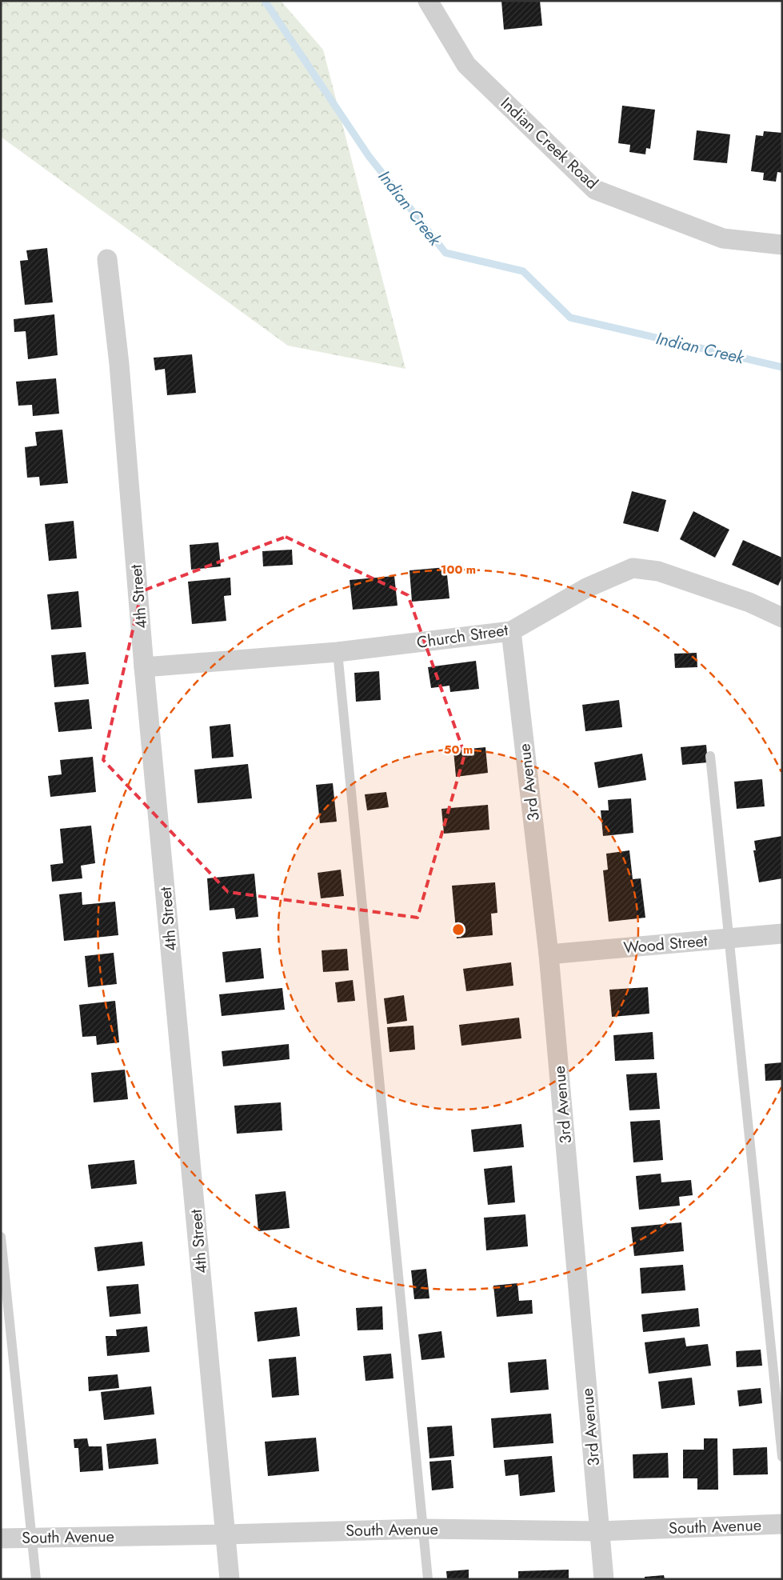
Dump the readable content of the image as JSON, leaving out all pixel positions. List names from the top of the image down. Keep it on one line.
{"streets":{"street":["Indian Creek Road","4th Street","Church Street","3rd Avenue","Wood Street","South Avenue"]},"crossings":[["4th Street","Church Street"],["4th Street","South Avenue"],["Church Street","3rd Avenue"],["3rd Avenue","Wood Street"],["3rd Avenue","South Avenue"]],"water":["Indian Creek"],"rings":["100 m","50 m"]}
